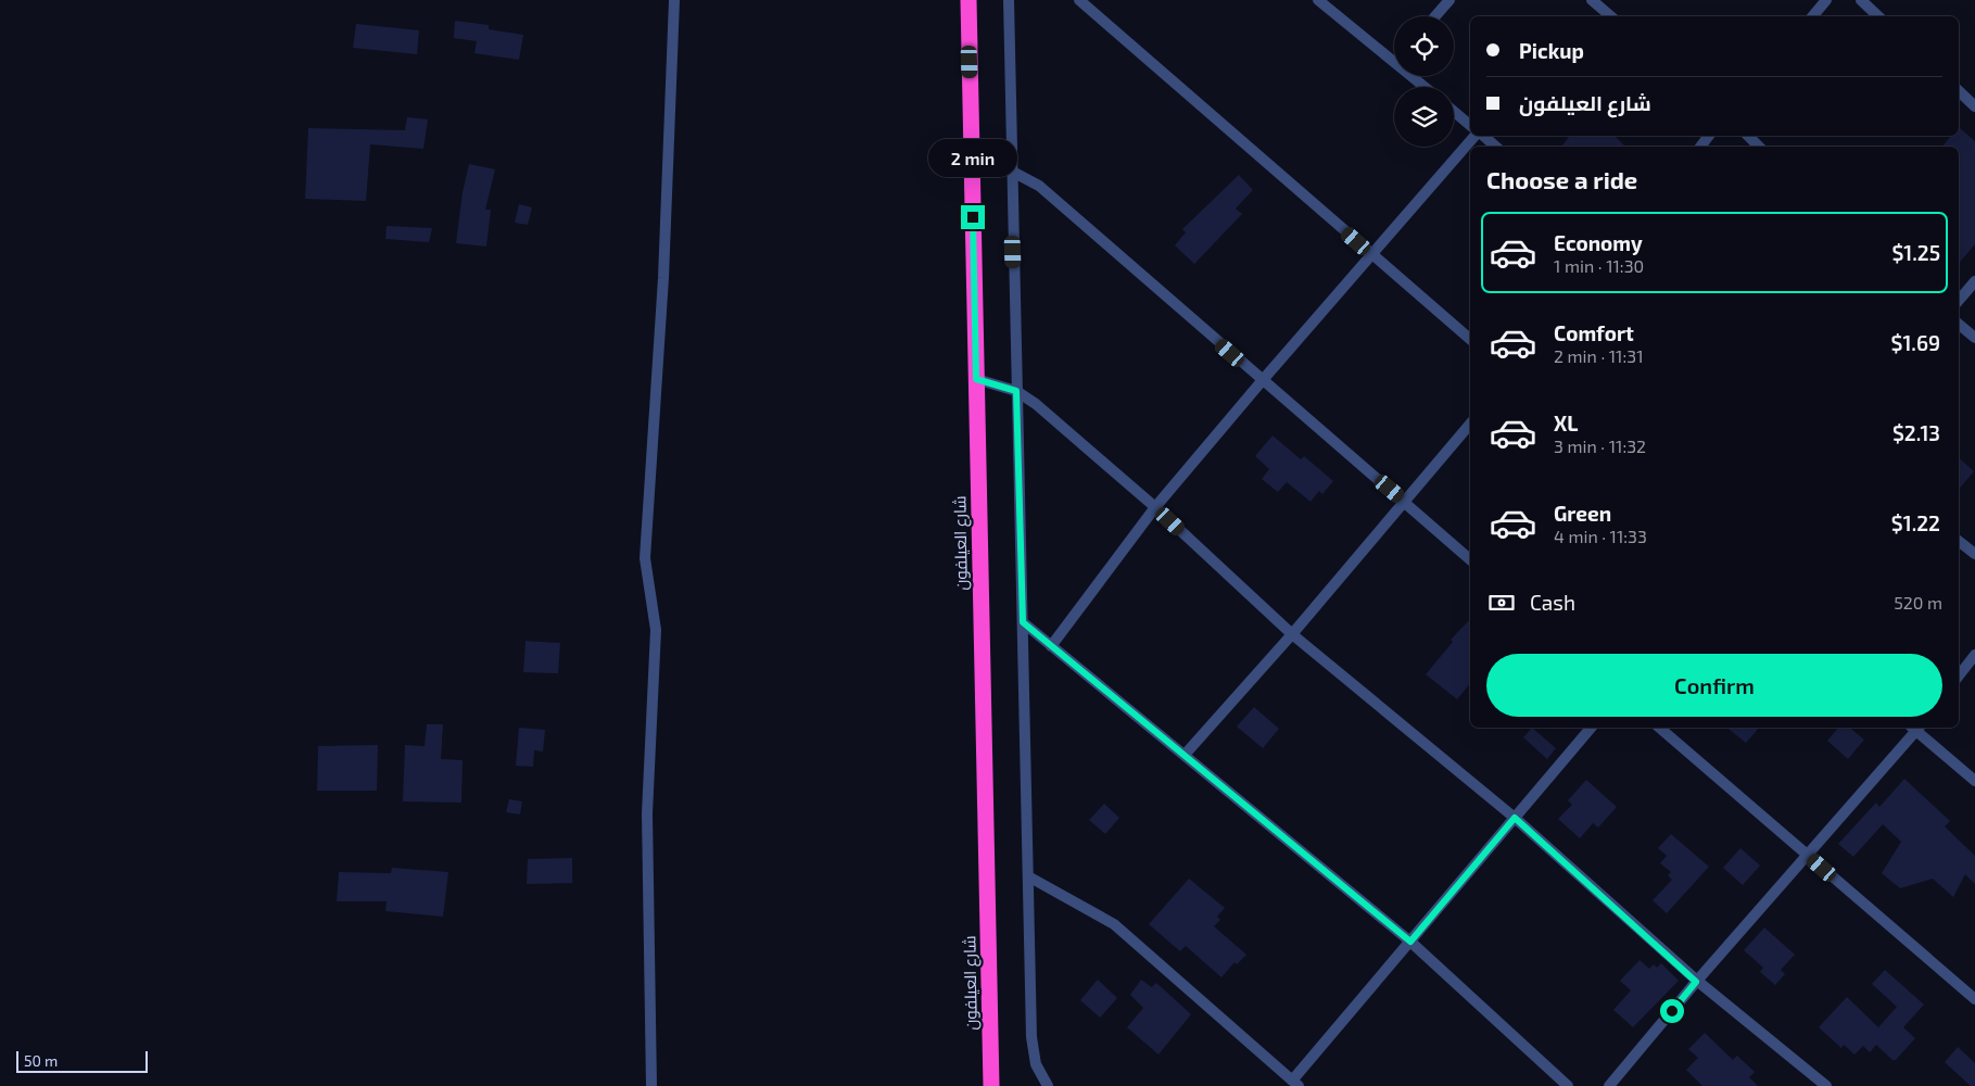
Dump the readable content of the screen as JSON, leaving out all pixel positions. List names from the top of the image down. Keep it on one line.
{"streets":{"highway":["شارع العيلفون"]},"scale_bar":"50 m","page":{"banner":["Pickup","شارع العيلفون"],"bubble":"2 min","heading":"Choose a ride","list":[{"name":"Economy","note":"1 min · 11:30","value":"$1.25"},{"name":"Comfort","note":"2 min · 11:31","value":"$1.69"},{"name":"XL","note":"3 min · 11:32","value":"$2.13"},{"name":"Green","note":"4 min · 11:33","value":"$1.22"}],"pay":["Cash","520 m"],"buttons":"Confirm","scale":"50 m"}}
